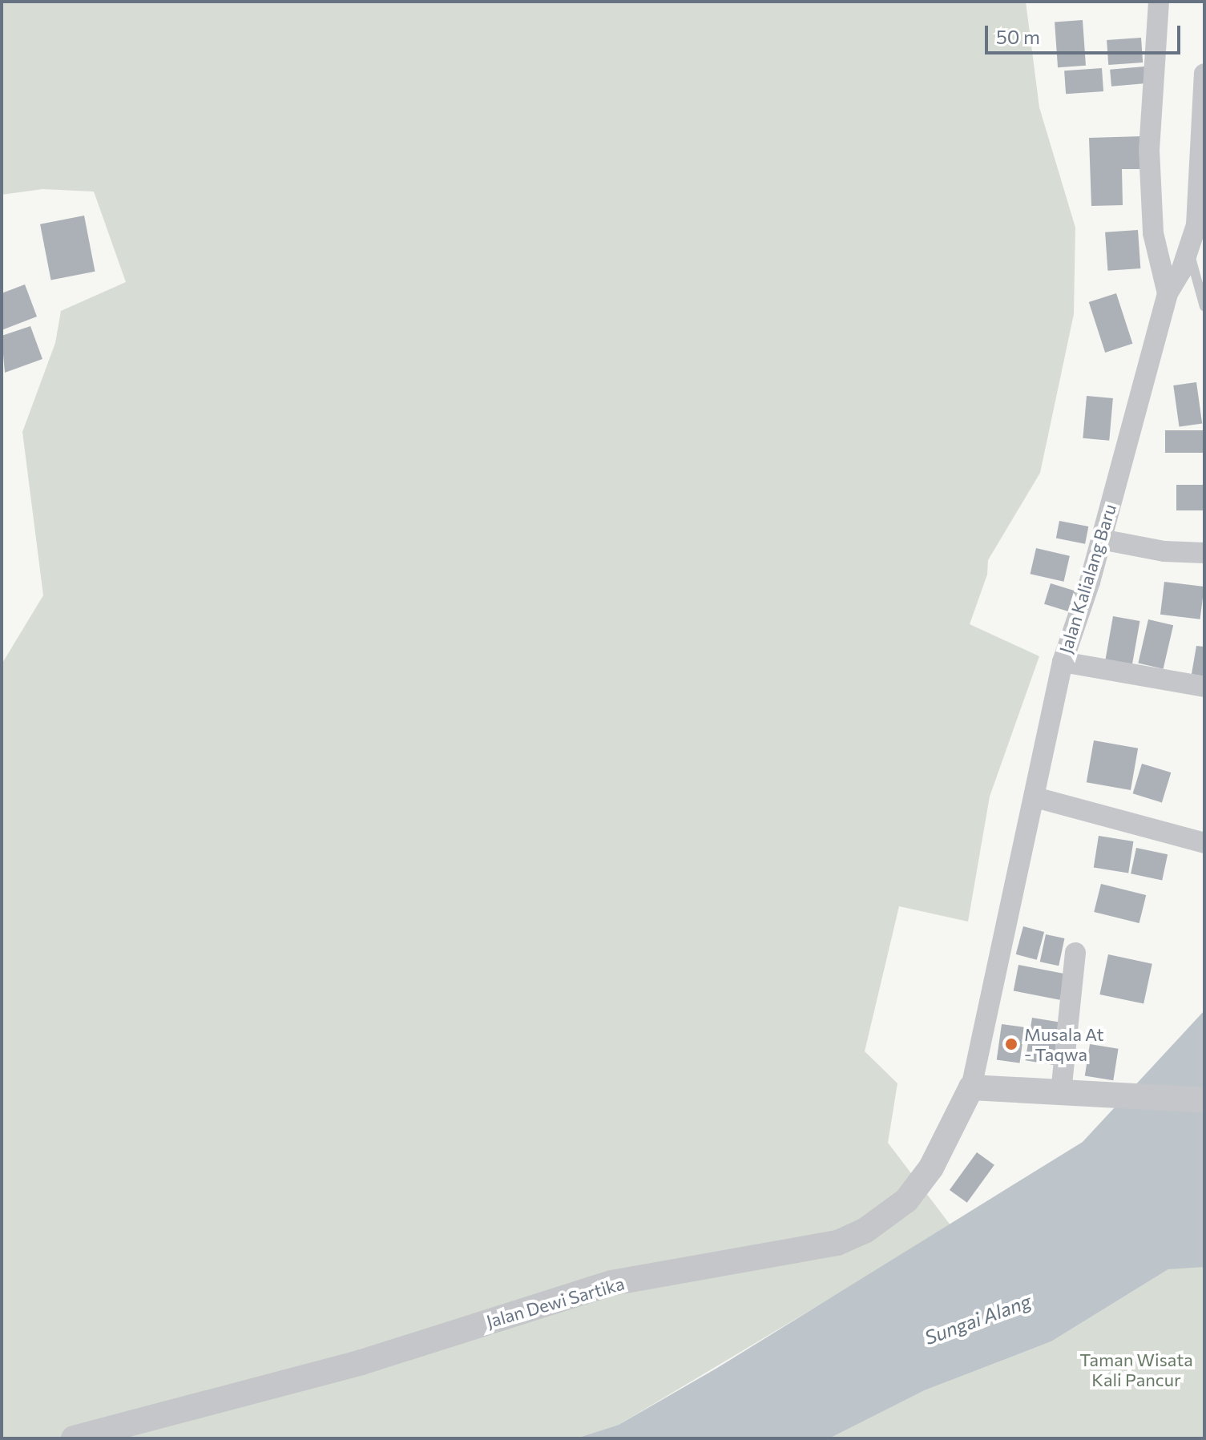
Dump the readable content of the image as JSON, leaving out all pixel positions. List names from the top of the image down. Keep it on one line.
{"streets":{"street":["Jalan Kalialang Baru","Jalan Dewi Sartika"]},"crossings":[["Jalan Kalialang Baru","Jalan Dewi Sartika"]],"water":["Sungai Alang"],"parks":["Taman Wisata Kali Pancur"],"places":["Musala At - Taqwa"],"scale_bar":"50 m"}
